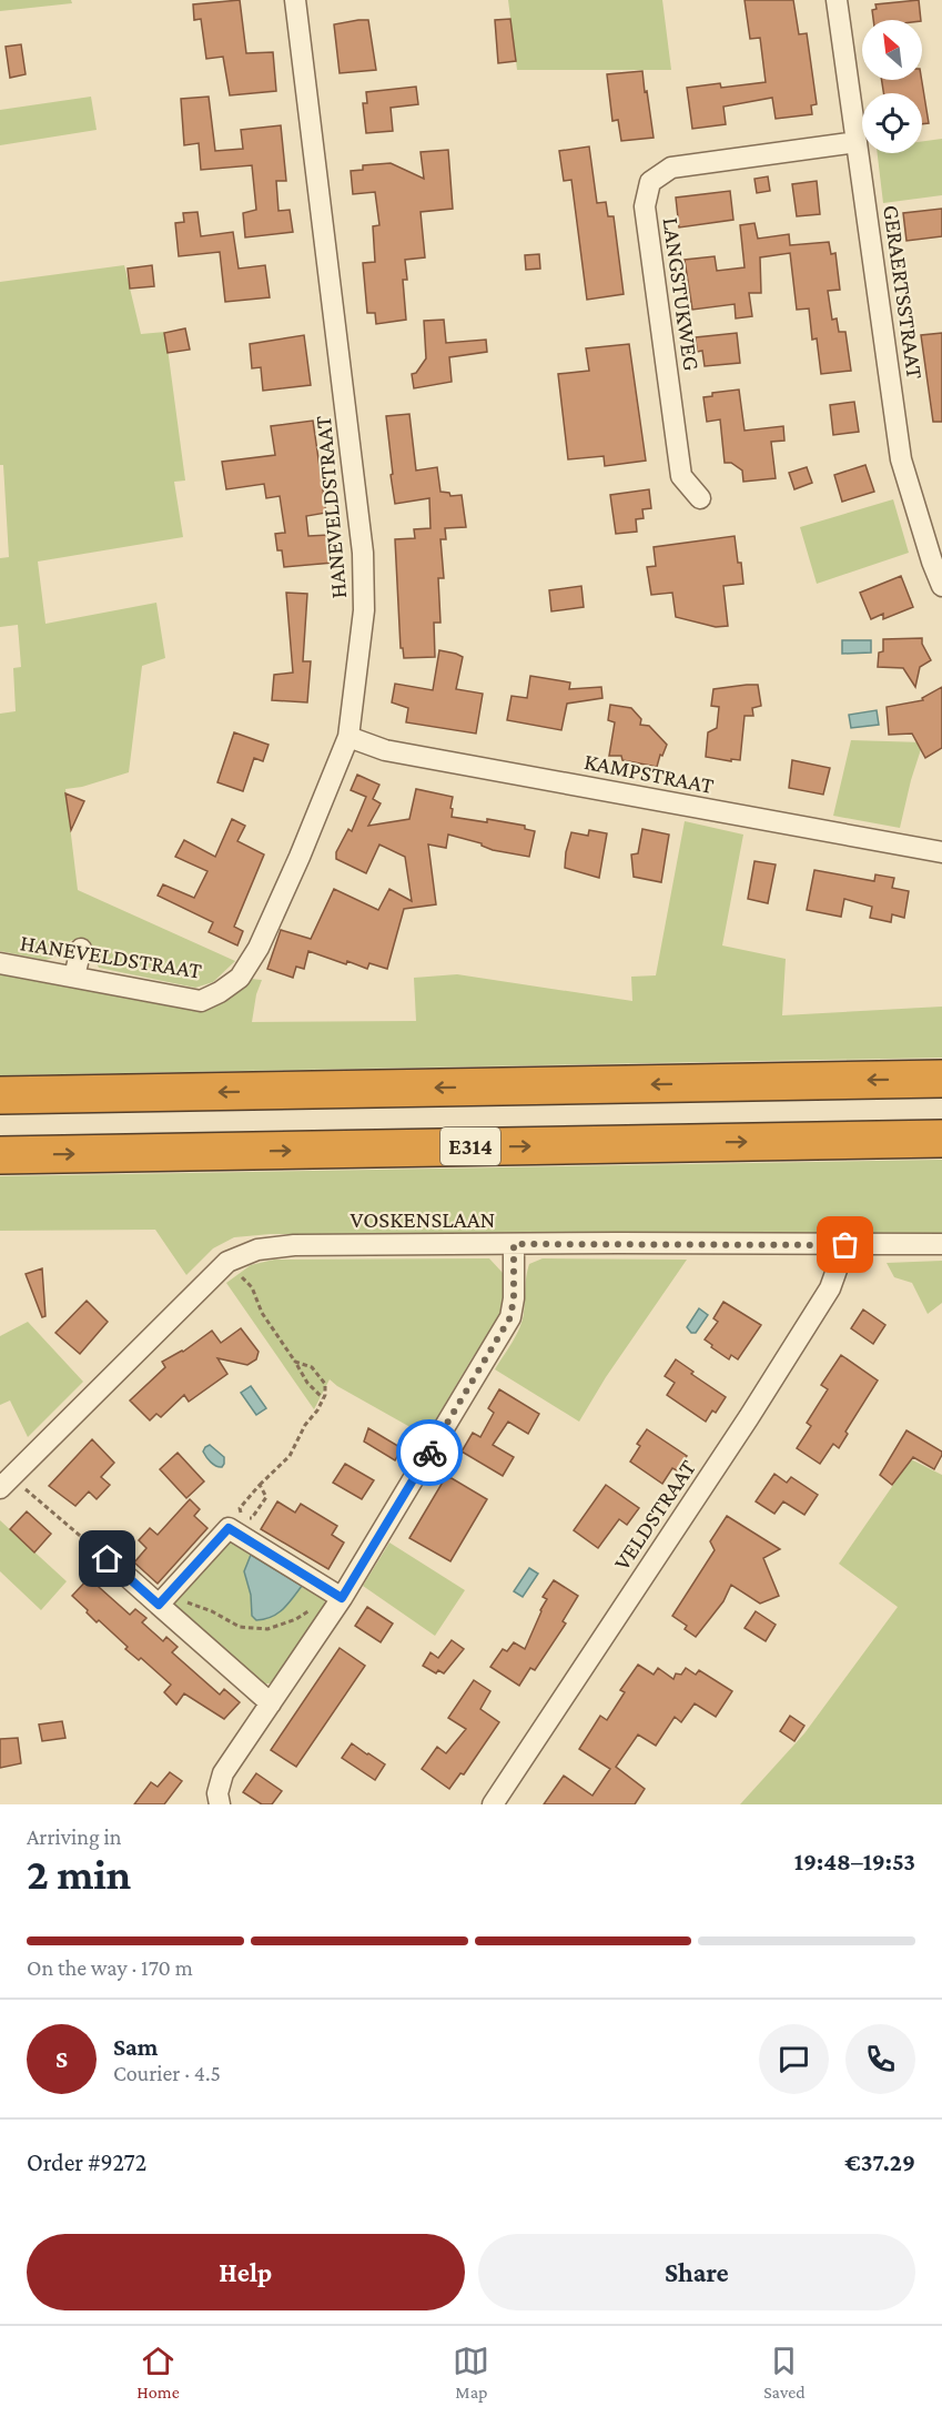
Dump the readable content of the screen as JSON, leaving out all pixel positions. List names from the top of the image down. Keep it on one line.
{"streets":{"highway":["E314"],"street":["GERAERTSSTRAAT","LANGSTUKWEG","HANEVELDSTRAAT","KAMPSTRAAT","VOSKENSLAAN","VELDSTRAAT"]},"crossings":[["GERAERTSSTRAAT","LANGSTUKWEG"],["HANEVELDSTRAAT","KAMPSTRAAT"],["VOSKENSLAAN","VELDSTRAAT"]],"north":"top left","page":{"heading":["2 min","Arriving in","19:48–19:53"],"panel":["Sam","Courier · 4.5","Order #9272","€37.29"],"bar":"On the way · 170 m","round":"S","buttons":["Help","Share"],"tabs":["Home","Map","Saved"]}}
